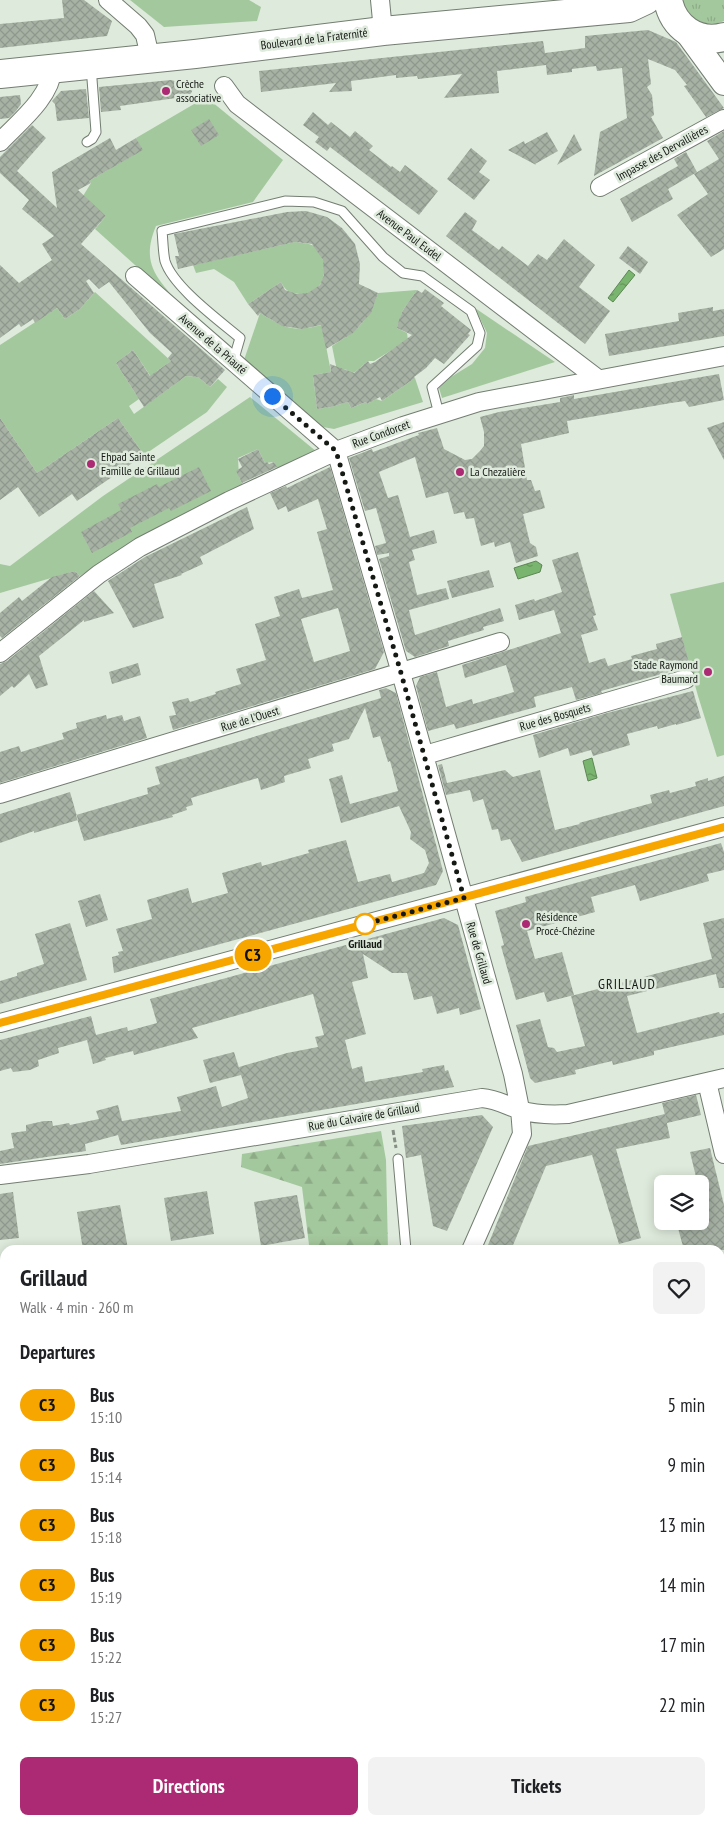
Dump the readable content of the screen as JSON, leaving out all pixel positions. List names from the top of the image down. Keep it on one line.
{"streets":{"main road":["Boulevard de la Fraternité"],"street":["Impasse des Dervallières","Avenue Paul Eudel","Avenue de la Priauté","Rue Condorcet","Rue des Bosquets","Rue de l'Ouest","Rue de Grillaud","Rue du Calvaire de Grillaud"]},"crossings":[["Avenue Paul Eudel","Rue Condorcet"],["Avenue de la Priauté","Rue Condorcet"],["Avenue de la Priauté","Rue de Grillaud"],["Rue Condorcet","Rue de Grillaud"],["Rue des Bosquets","Rue de Grillaud"],["Rue de l'Ouest","Rue de Grillaud"],["Rue de Grillaud","Rue du Calvaire de Grillaud"]],"districts":["GRILLAUD"],"places":["Crèche associative","Ehpad Sainte Famille de Grillaud","La Chezalière","Stade Raymond Baumard","Grillaud","Résidence Procé-Chézine"],"lines":["bus line C3"],"page":{"on_map":"C3","heading":[["Grillaud","Walk · 4 min · 260 m"],"Departures"],"list":[{"mark":"C3","name":"Bus","note":"15:10","value":"5 min"},{"mark":"C3","name":"Bus","note":"15:14","value":"9 min"},{"mark":"C3","name":"Bus","note":"15:18","value":"13 min"},{"mark":"C3","name":"Bus","note":"15:19","value":"14 min"},{"mark":"C3","name":"Bus","note":"15:22","value":"17 min"},{"mark":"C3","name":"Bus","note":"15:27","value":"22 min"}],"buttons":["Directions","Tickets"]}}
